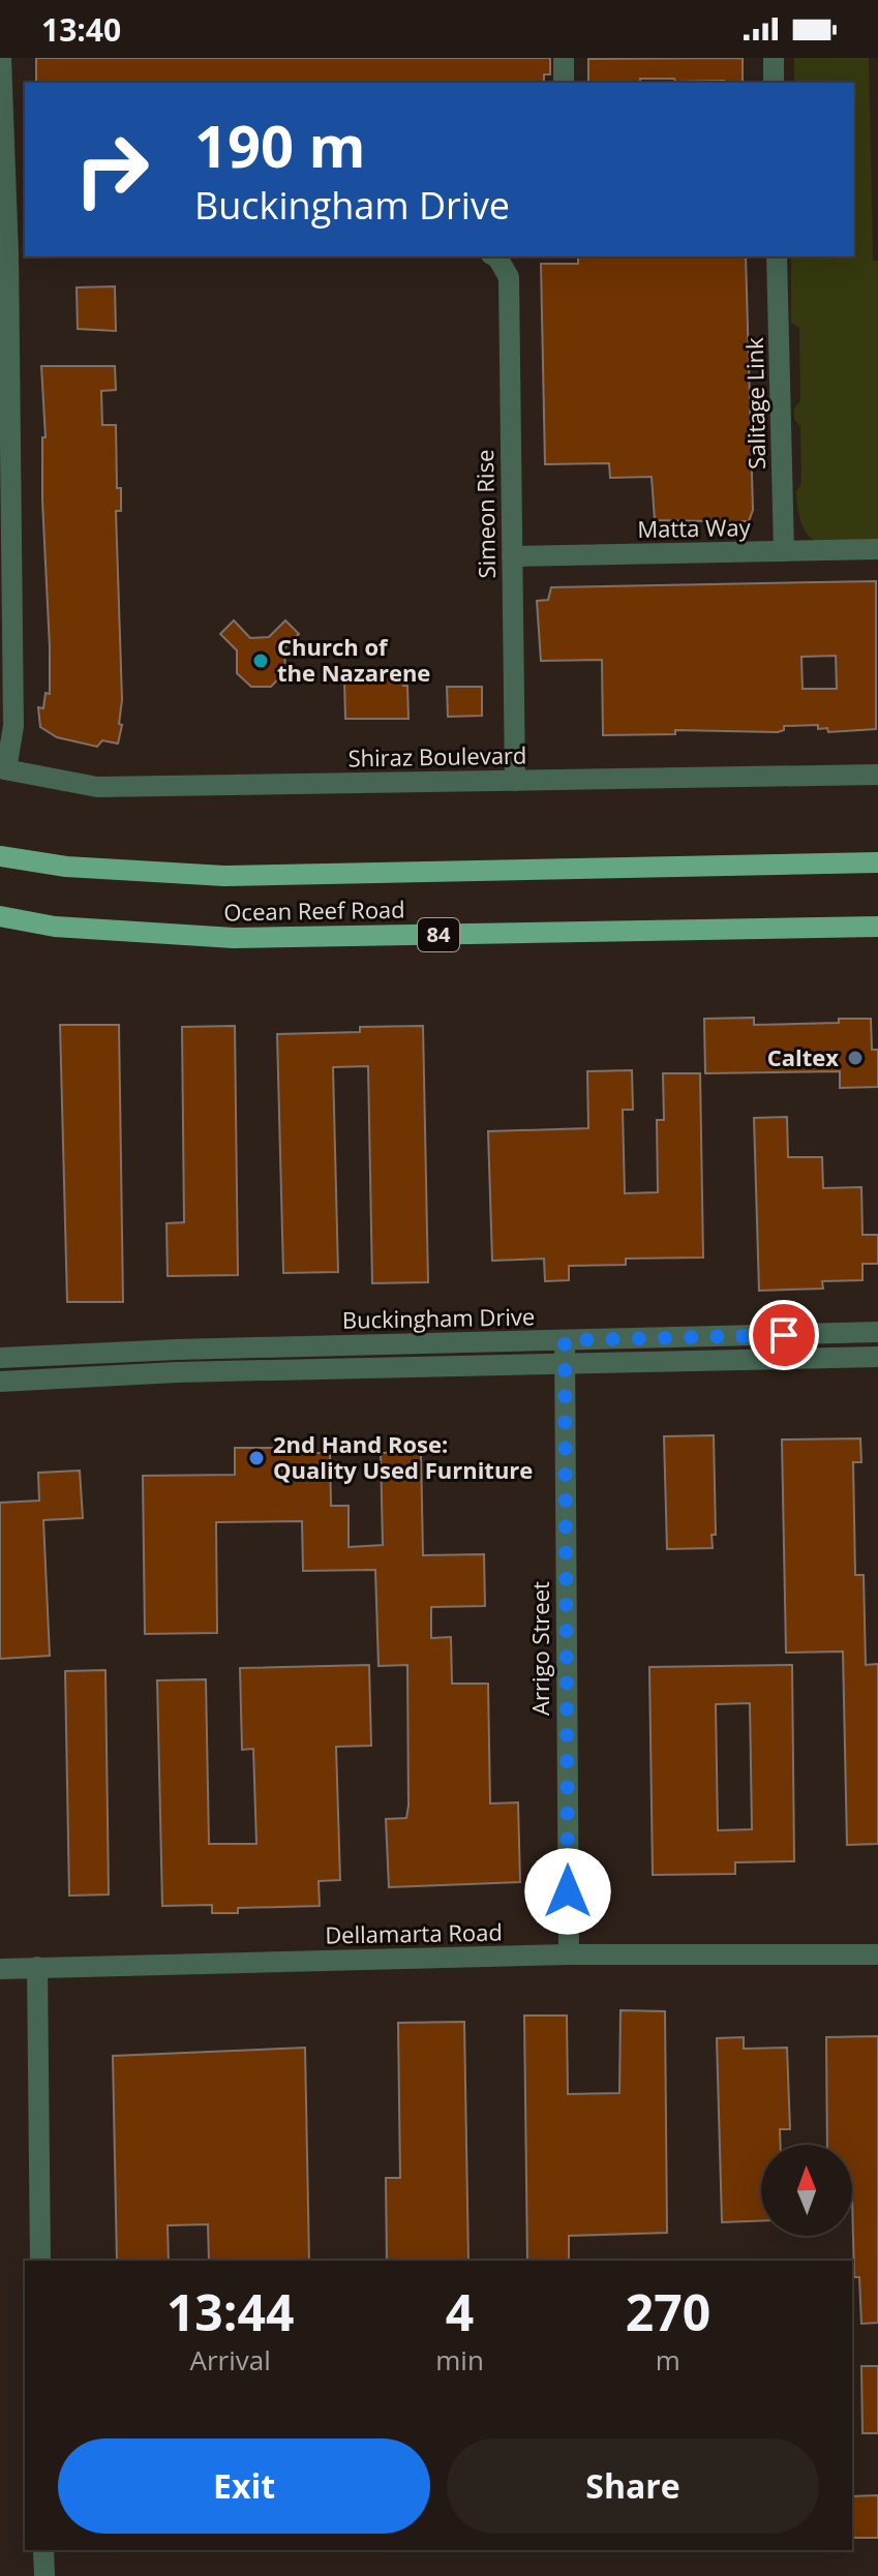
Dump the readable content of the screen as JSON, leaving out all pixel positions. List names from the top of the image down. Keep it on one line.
{"streets":{"main road":["Ocean Reef Road","84"],"street":["Salitage Link","Simeon Rise","Matta Way","Shiraz Boulevard","Buckingham Drive","Arrigo Street","Dellamarta Road"]},"crossings":[["Salitage Link","Matta Way"],["Simeon Rise","Matta Way"],["Simeon Rise","Shiraz Boulevard"],["Buckingham Drive","Arrigo Street"],["Arrigo Street","Dellamarta Road"]],"places":["Church of the Nazarene","Caltex","2nd Hand Rose: Quality Used Furniture"],"north":"top","page":{"status":"13:40","turn":["190 m","Buckingham Drive"],"eta":["13:44","Arrival","4","min","270","m"],"buttons":["Exit","Share"]}}
